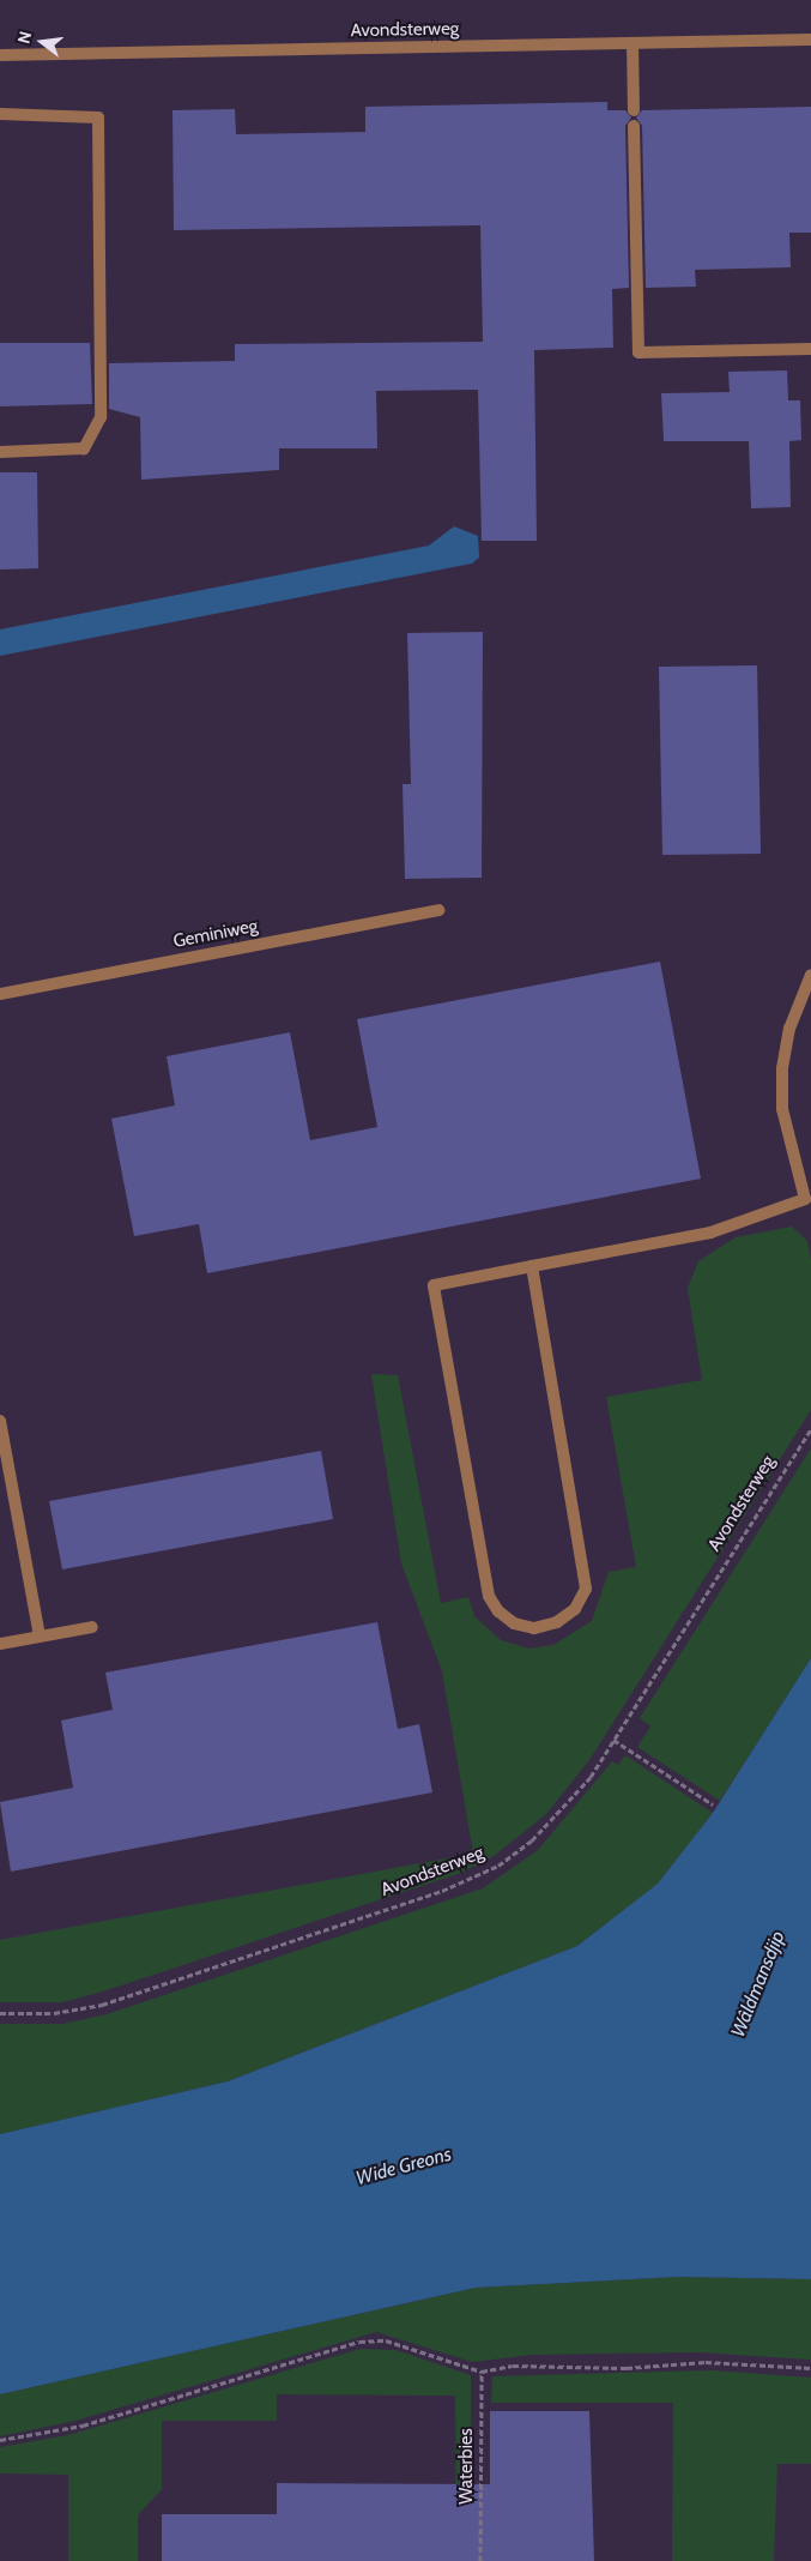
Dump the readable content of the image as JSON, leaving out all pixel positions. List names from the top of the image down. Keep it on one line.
{"streets":{"street":["Avondsterweg","Geminiweg"],"path":["Waterbies"]},"water":["Wâldmansdjip","Wide Greons"],"north":"left"}
